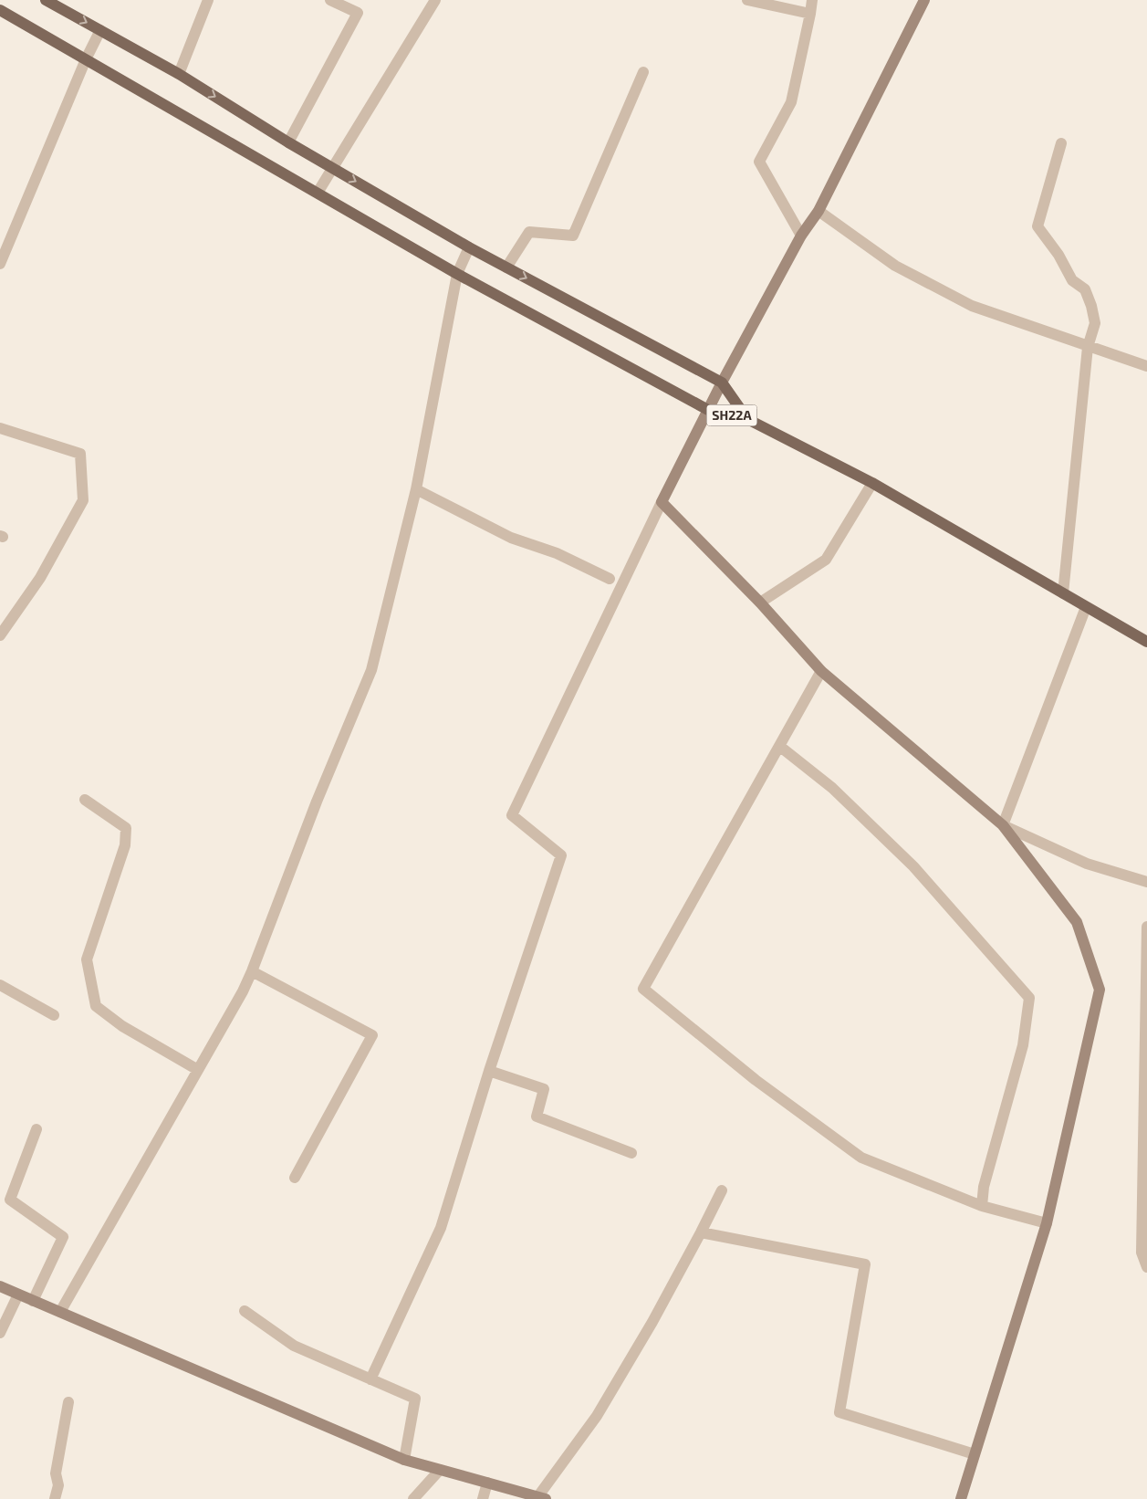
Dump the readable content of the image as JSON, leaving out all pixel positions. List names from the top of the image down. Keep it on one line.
{"streets":{"main road":["SH22A"]}}
